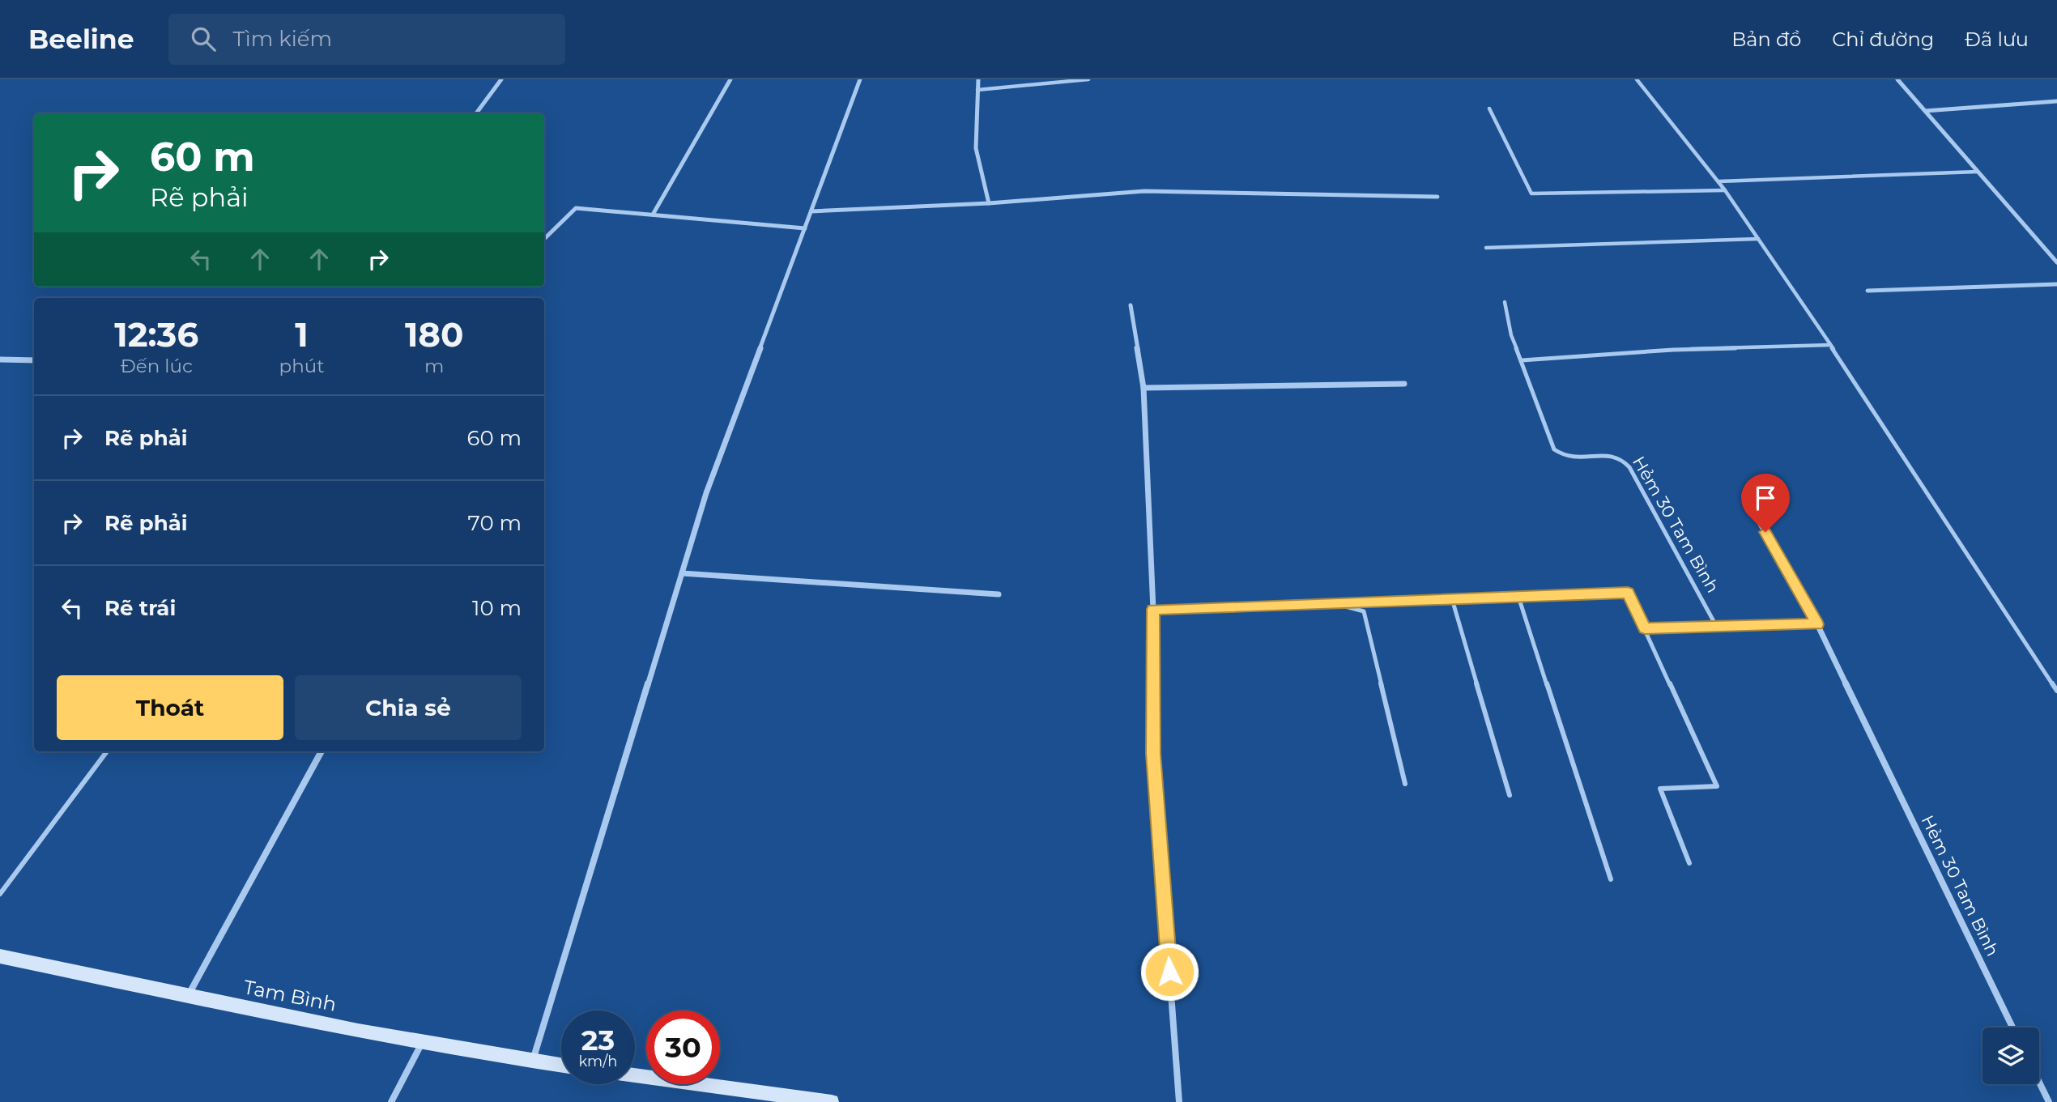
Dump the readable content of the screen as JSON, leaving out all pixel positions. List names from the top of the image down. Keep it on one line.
{"streets":{"main road":["Tam Bình"],"street":["Hẻm 30 Tam Bình"]},"page":{"header":"Beeline","search":"Tìm kiếm","nav":["Bản đồ","Chỉ đường","Đã lưu"],"turn":["60 m","Rẽ phải"],"eta":["12:36","Đến lúc","1","phút","180","m"],"list":[{"name":"Rẽ phải","value":"60 m"},{"name":"Rẽ phải","value":"70 m"},{"name":"Rẽ trái","value":"10 m"}],"buttons":["Thoát","Chia sẻ"],"speed":"23 km/h","limit":"30"}}
